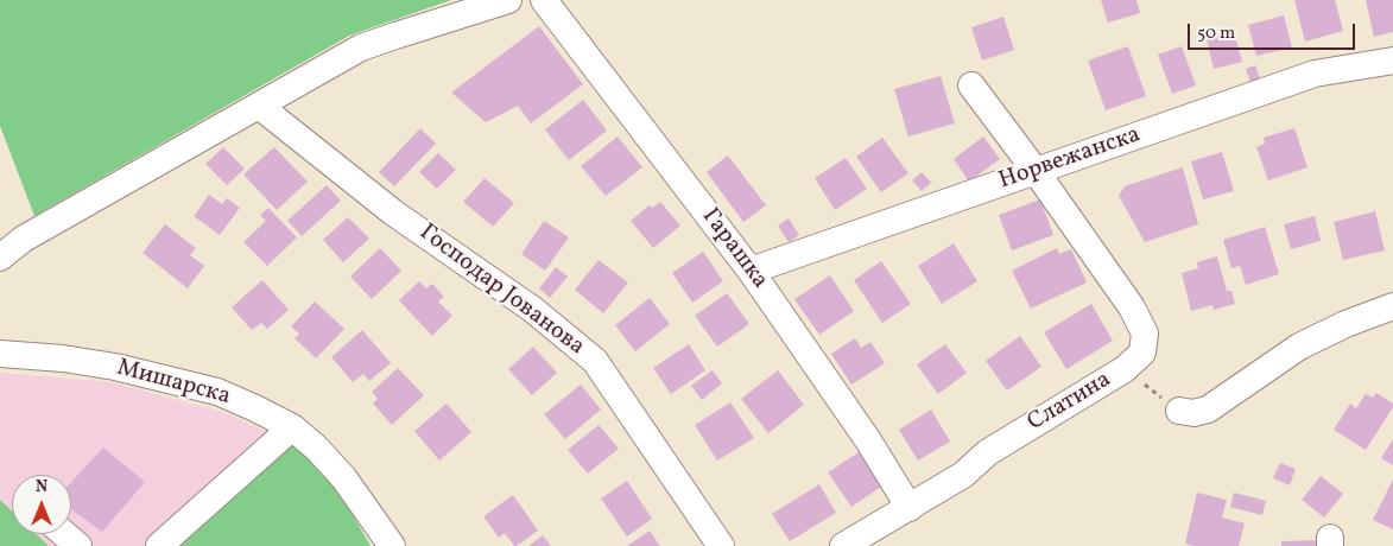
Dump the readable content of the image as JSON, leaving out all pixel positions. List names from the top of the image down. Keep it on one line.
{"streets":{"street":["Норвежанска","Гарашка","Господар Јованова","Мишарска","Слатина"]},"crossings":[["Норвежанска","Гарашка"],["Гарашка","Слатина"]],"scale_bar":"50 m","north":"top"}
